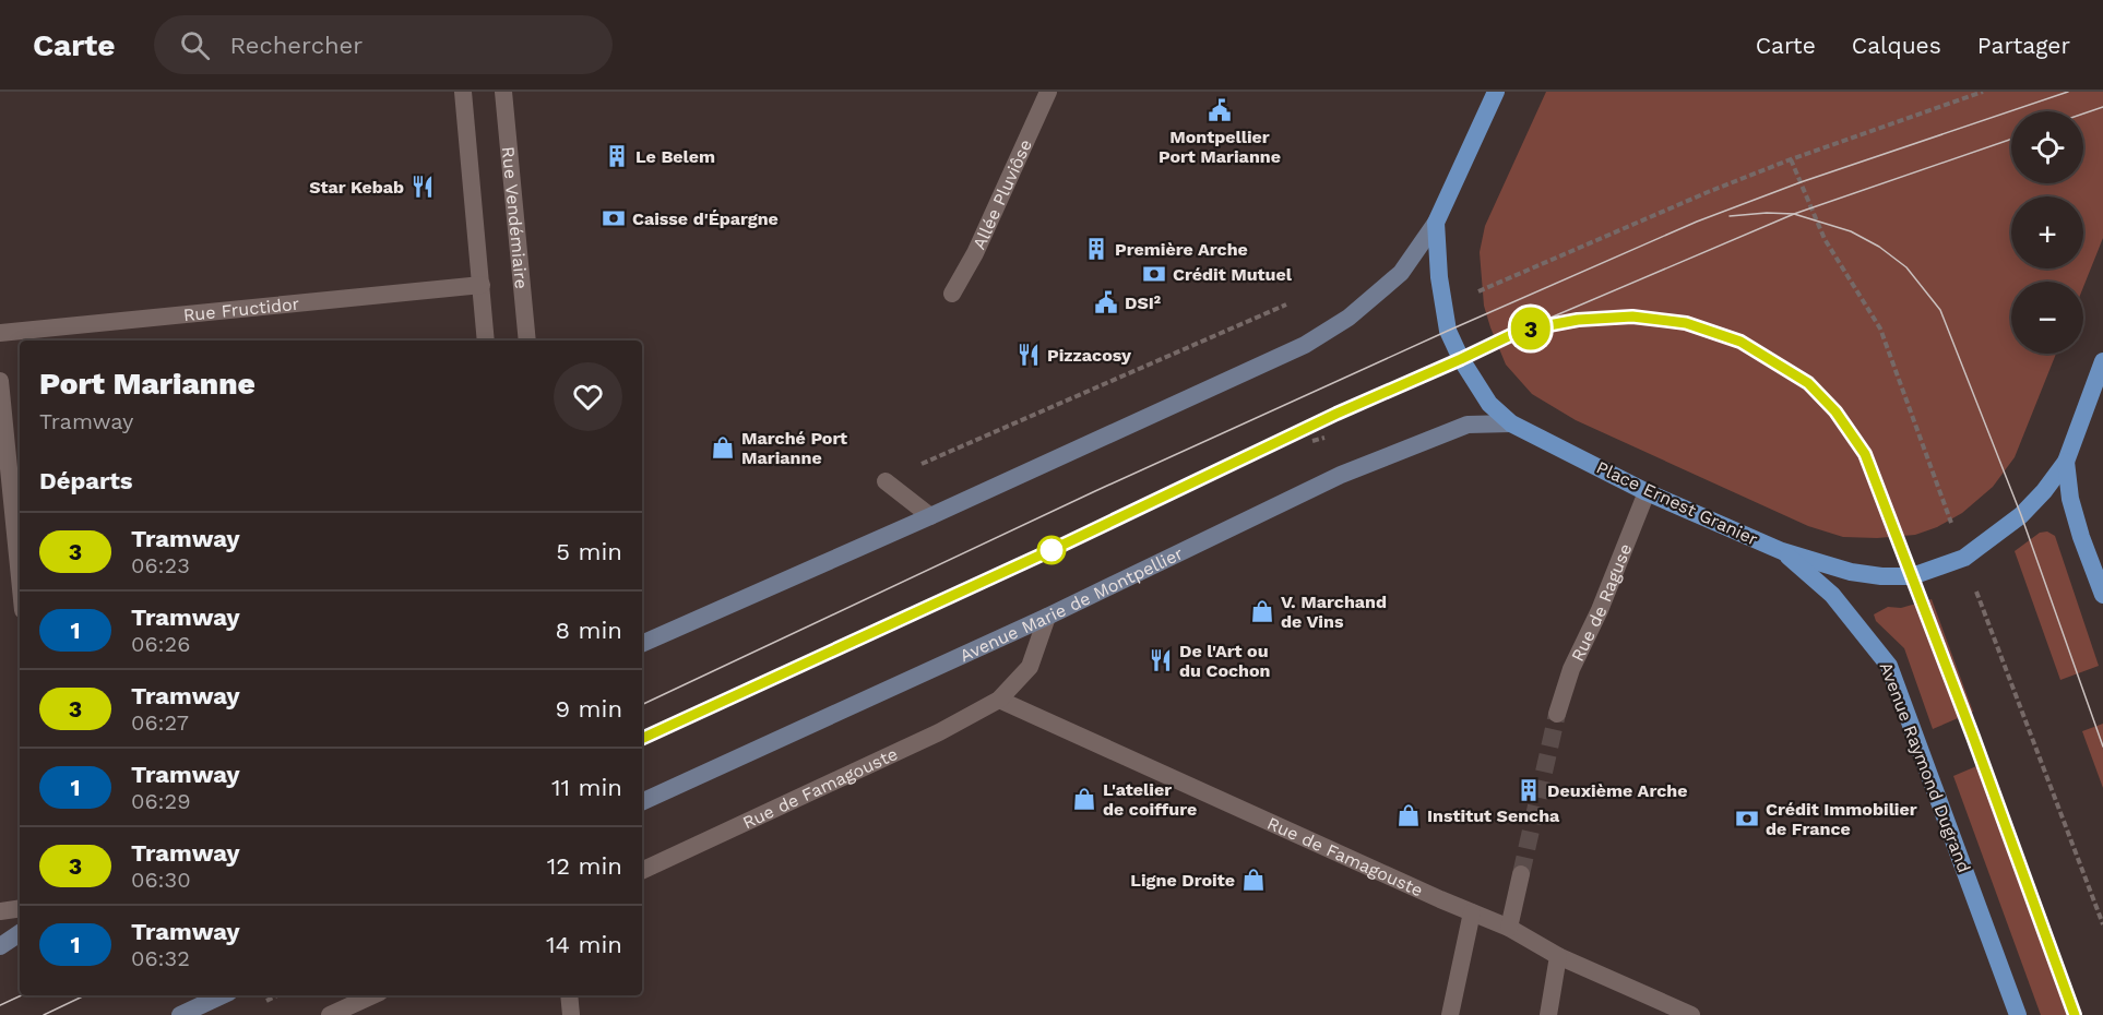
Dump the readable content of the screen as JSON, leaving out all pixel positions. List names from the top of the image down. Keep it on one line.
{"streets":{"main road":["Place Ernest Granier","Avenue Marie de Montpellier","Avenue Raymond Dugrand"],"street":["Allée Pluviôse","Rue Vendémiaire","Rue Fructidor","Rue de Raguse","Rue de Famagouste"]},"crossings":[["Place Ernest Granier","Rue de Raguse"],["Place Ernest Granier","Avenue Marie de Montpellier"],["Place Ernest Granier","Avenue Raymond Dugrand"],["Avenue Marie de Montpellier","Rue de Famagouste"]],"places":{"public building":["Montpellier Port Marianne","DSI²"],"building":["Le Belem","Première Arche","Deuxième Arche"],"restaurant":["Star Kebab","Pizzacosy","De l'Art ou du Cochon"],"bank":["Caisse d'Épargne","Crédit Mutuel","Crédit Immobilier de France"],"shop":["Marché Port Marianne","V. Marchand de Vins","L'atelier de coiffure","Institut Sencha","Ligne Droite"]},"lines":["tram line 3"],"page":{"header":"Carte","search":"Rechercher","nav":["Carte","Calques","Partager"],"on_map":"3","map_buttons":["+","−"],"heading":[["Port Marianne","Tramway"],"Départs"],"list":[{"mark":"3","name":"Tramway","note":"06:23","value":"5 min"},{"mark":"1","name":"Tramway","note":"06:26","value":"8 min"},{"mark":"3","name":"Tramway","note":"06:27","value":"9 min"},{"mark":"1","name":"Tramway","note":"06:29","value":"11 min"},{"mark":"3","name":"Tramway","note":"06:30","value":"12 min"},{"mark":"1","name":"Tramway","note":"06:32","value":"14 min"}]}}
